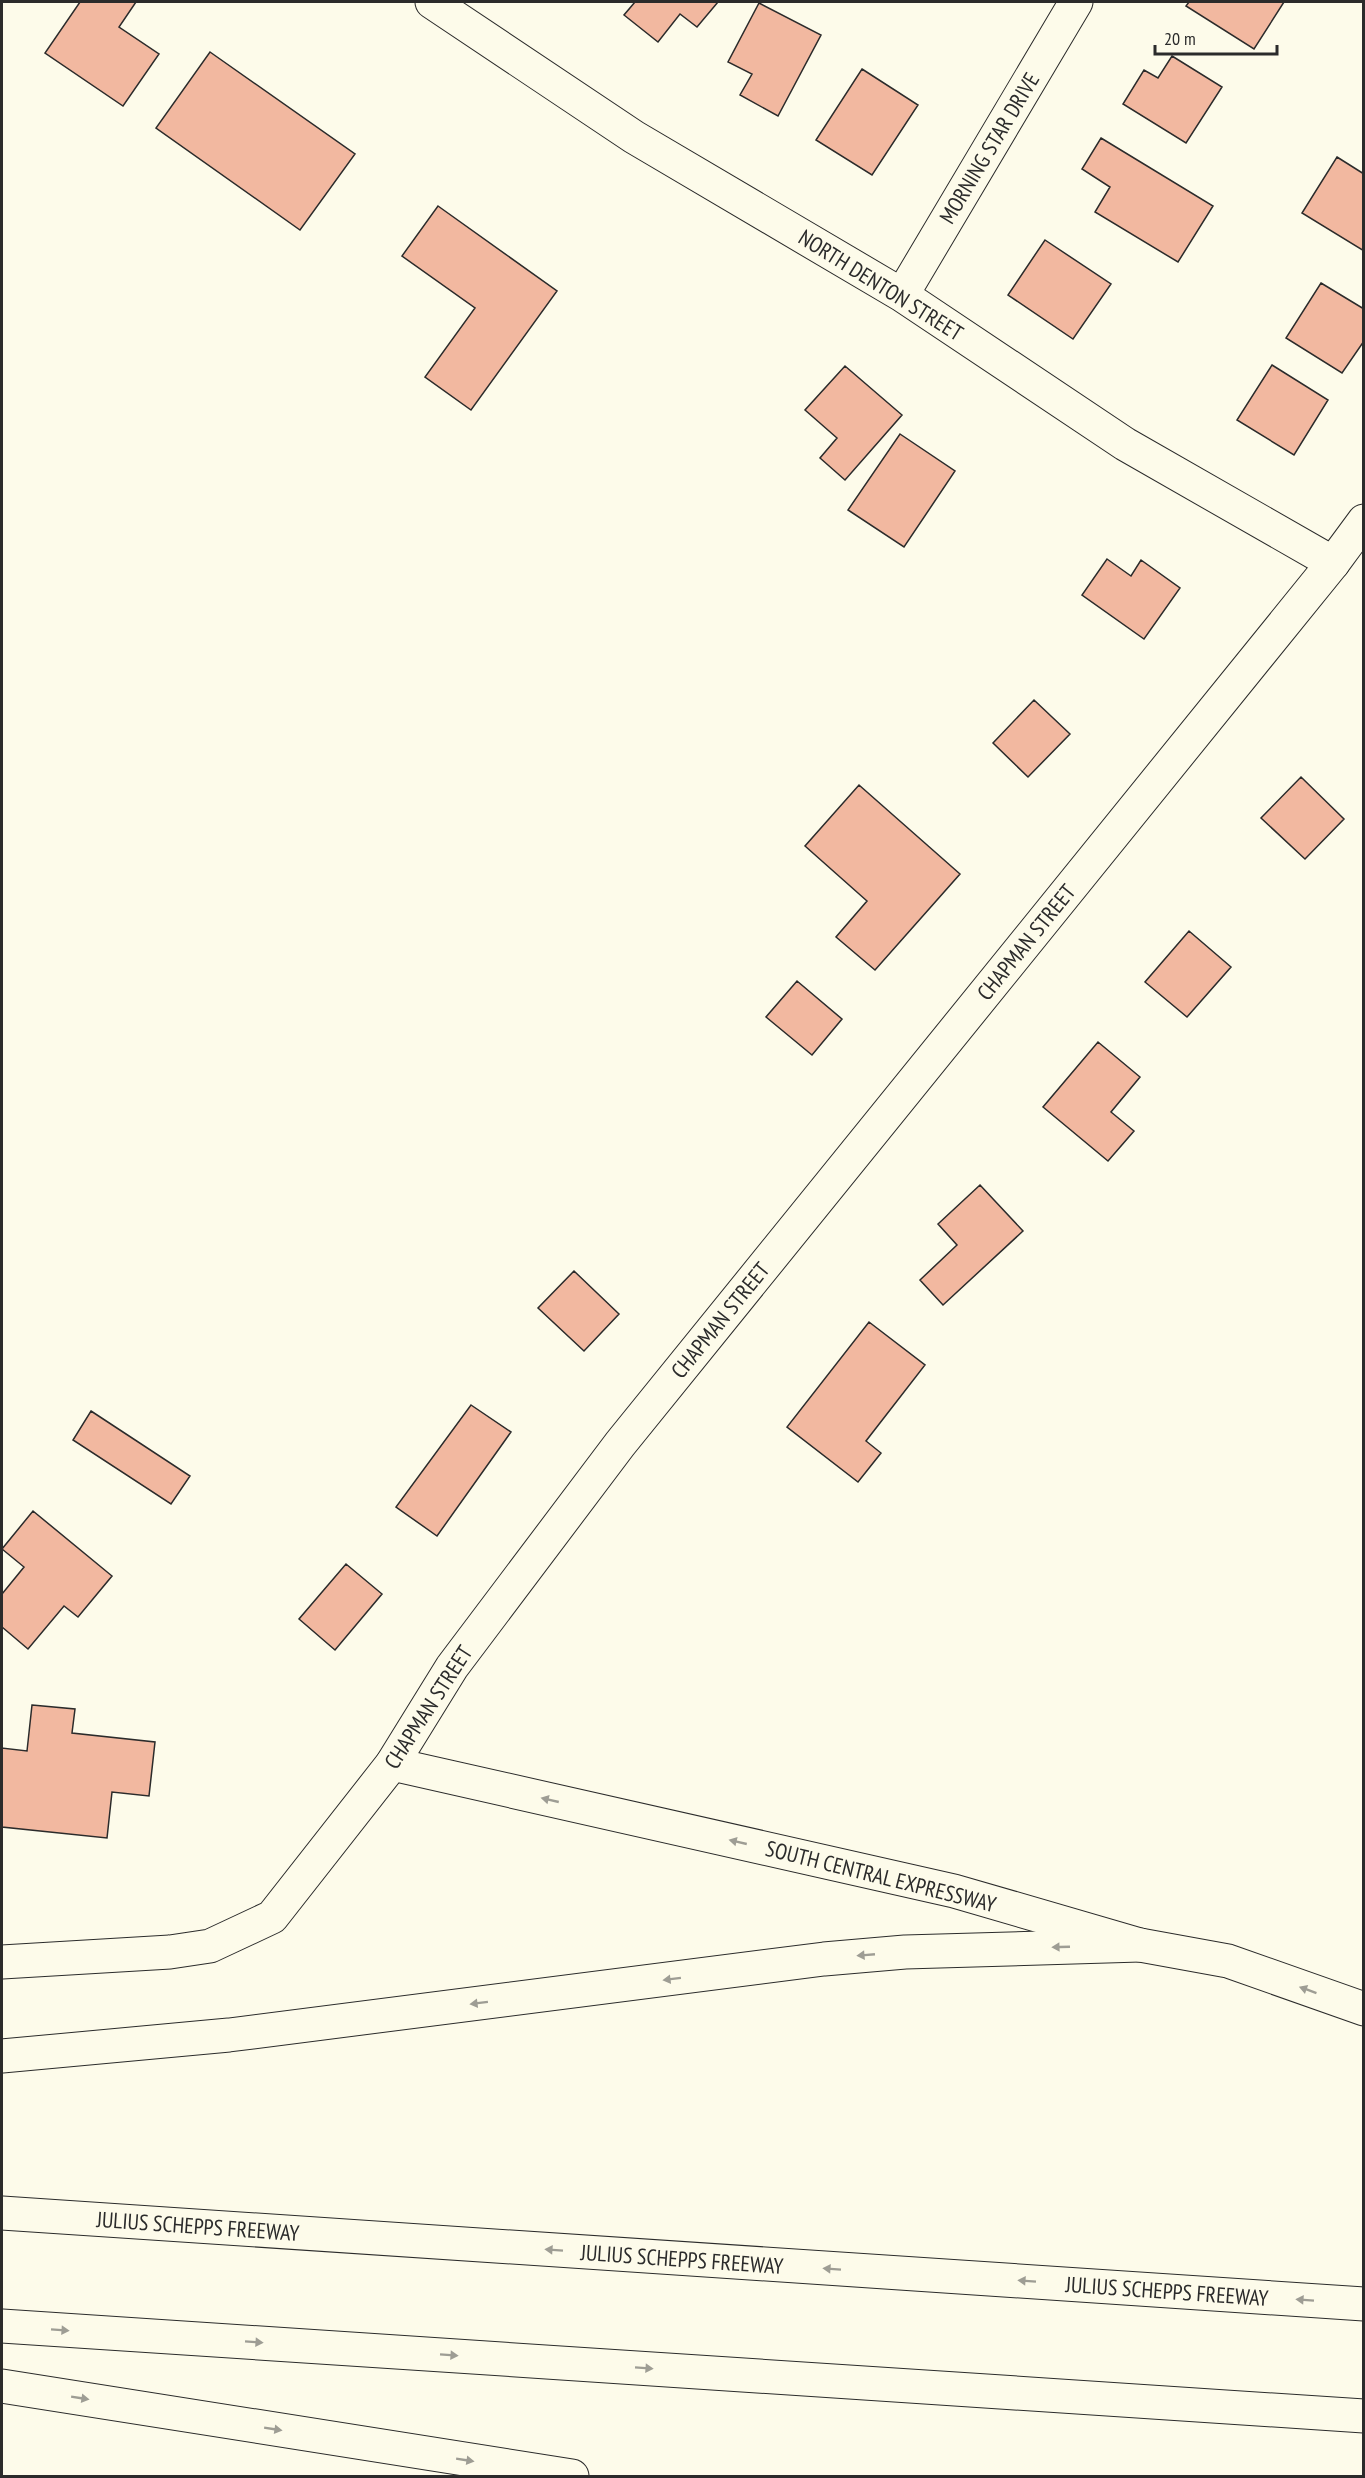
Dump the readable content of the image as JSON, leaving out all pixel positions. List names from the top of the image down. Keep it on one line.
{"streets":{"main road":["MORNING STAR DRIVE","NORTH DENTON STREET","CHAPMAN STREET","SOUTH CENTRAL EXPRESSWAY","JULIUS SCHEPPS FREEWAY"]},"crossings":[["MORNING STAR DRIVE","NORTH DENTON STREET"],["NORTH DENTON STREET","CHAPMAN STREET"],["CHAPMAN STREET","SOUTH CENTRAL EXPRESSWAY"]],"scale_bar":"20 m"}
